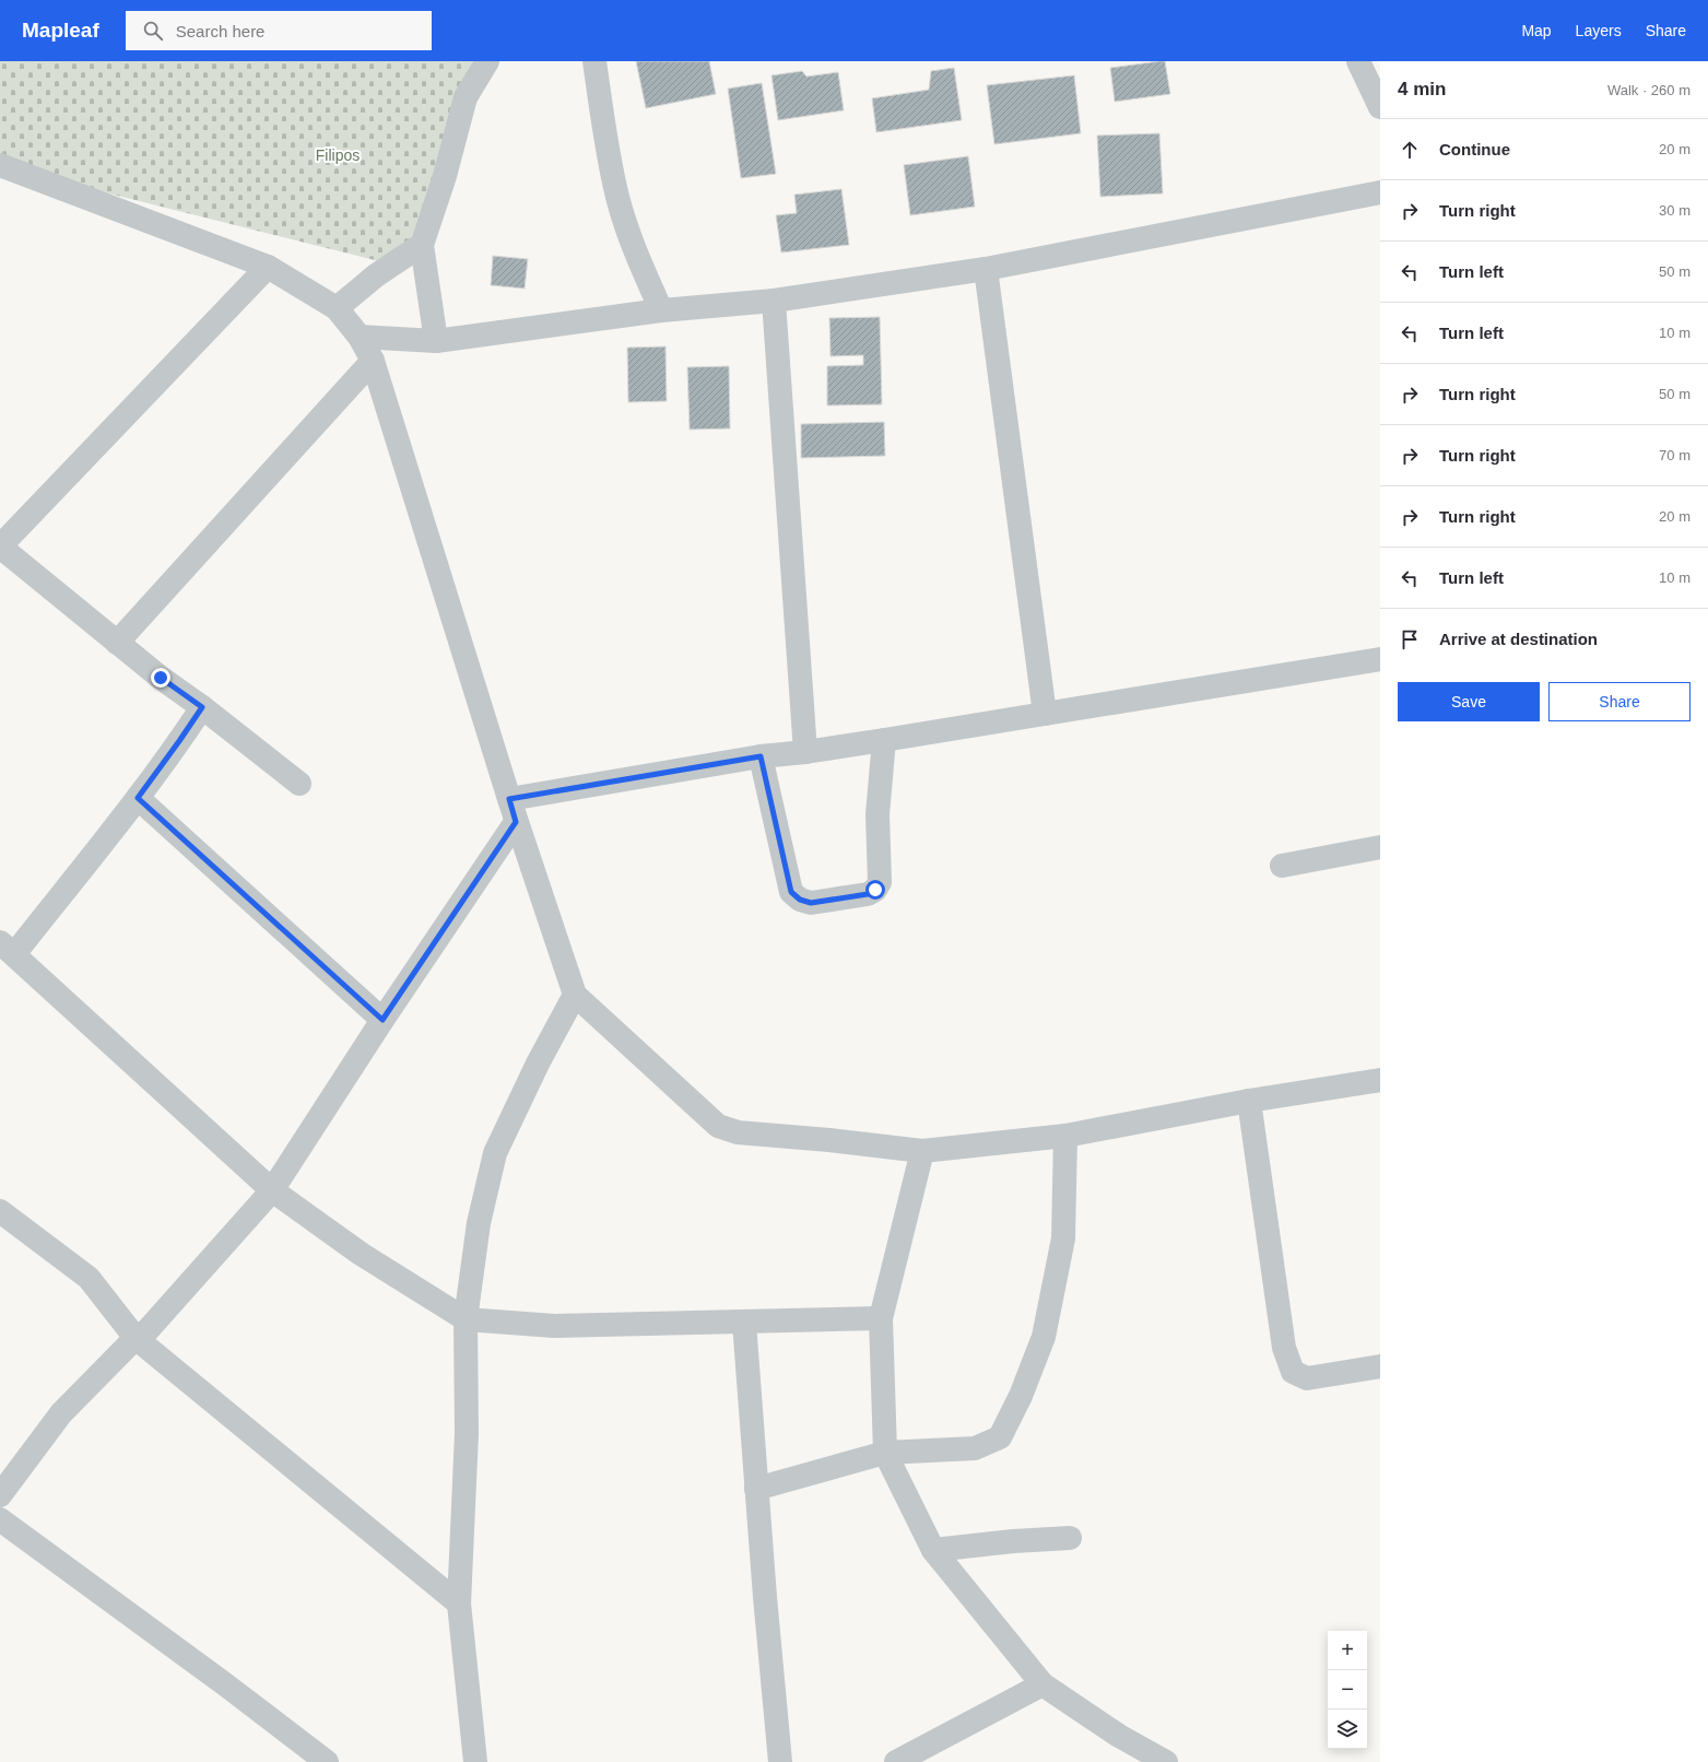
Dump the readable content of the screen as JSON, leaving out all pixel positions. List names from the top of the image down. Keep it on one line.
{"parks":["Filipos"],"page":{"header":"Mapleaf","search":"Search here","nav":["Map","Layers","Share"],"heading":["4 min","Walk · 260 m"],"list":[["Continue","20 m"],["Turn right","30 m"],["Turn left","50 m"],["Turn left","10 m"],["Turn right","50 m"],["Turn right","70 m"],["Turn right","20 m"],["Turn left","10 m"],"Arrive at destination"],"buttons":["Save","Share"],"map_buttons":["+","−"]}}
